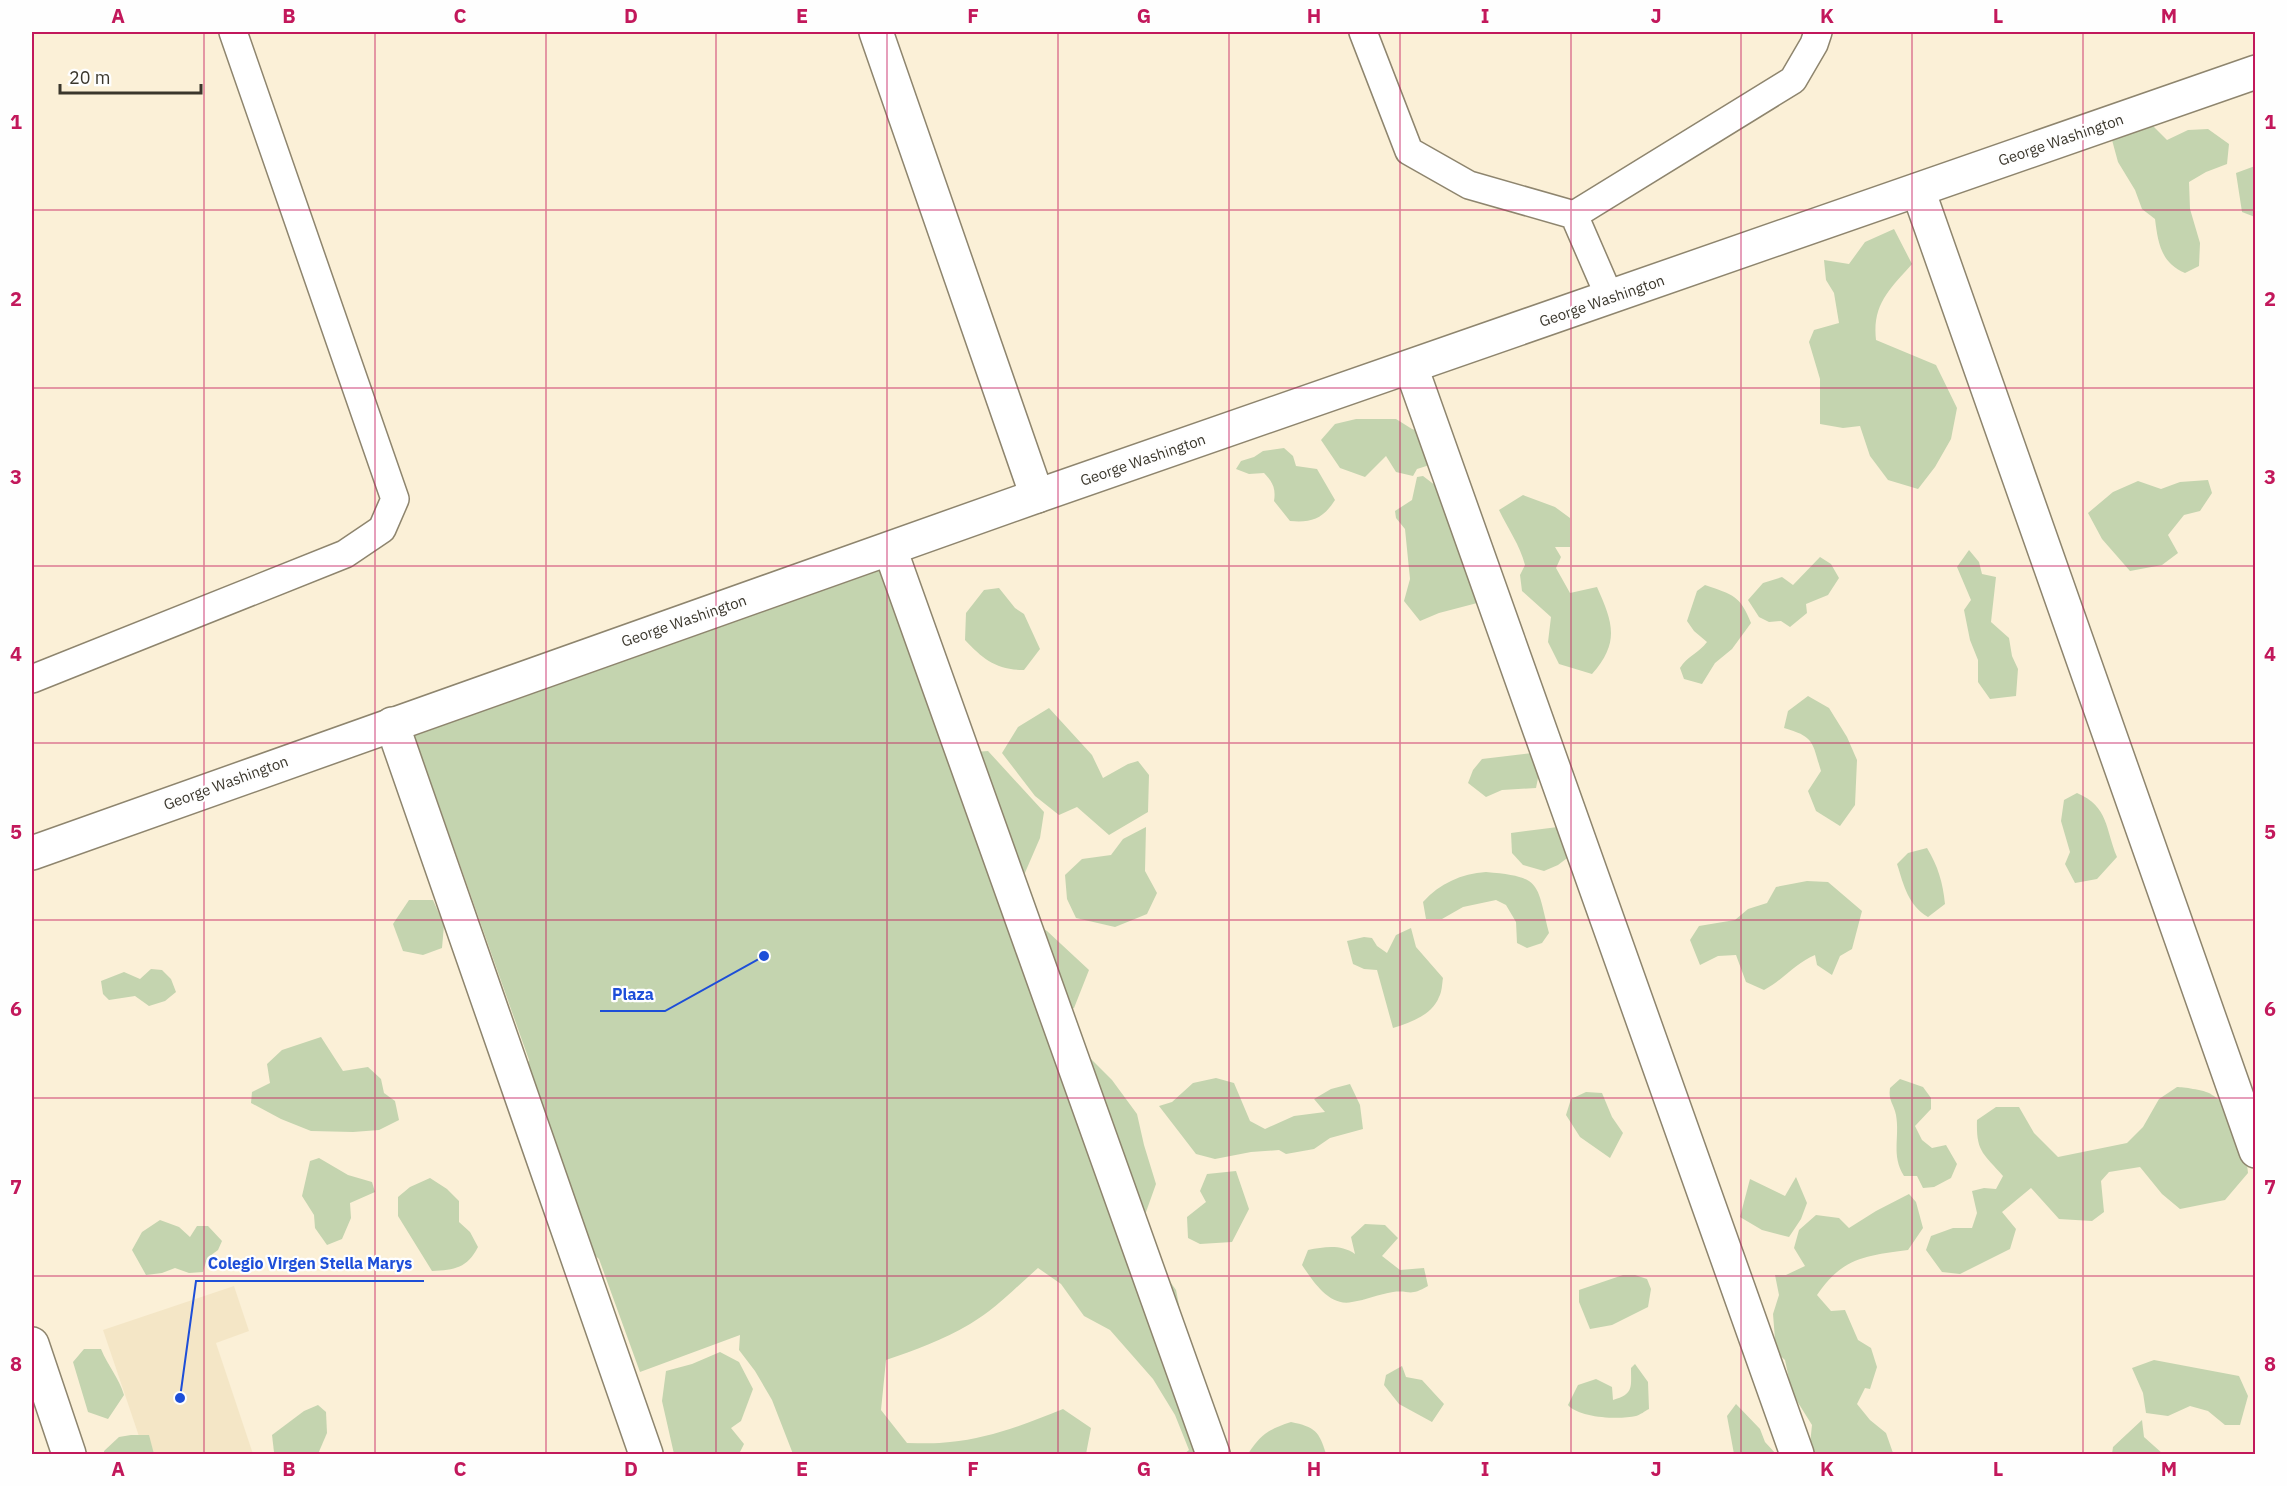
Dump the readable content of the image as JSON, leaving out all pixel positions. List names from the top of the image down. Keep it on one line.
{"streets":{"street":["George Washington"]},"places":["Plaza","Colegio Virgen Stella Marys"],"scale_bar":"20 m","grid":{"columns":["A","B","C","D","E","F","G","H","I","J","K","L","M"],"rows":["1","2","3","4","5","6","7","8"]}}
